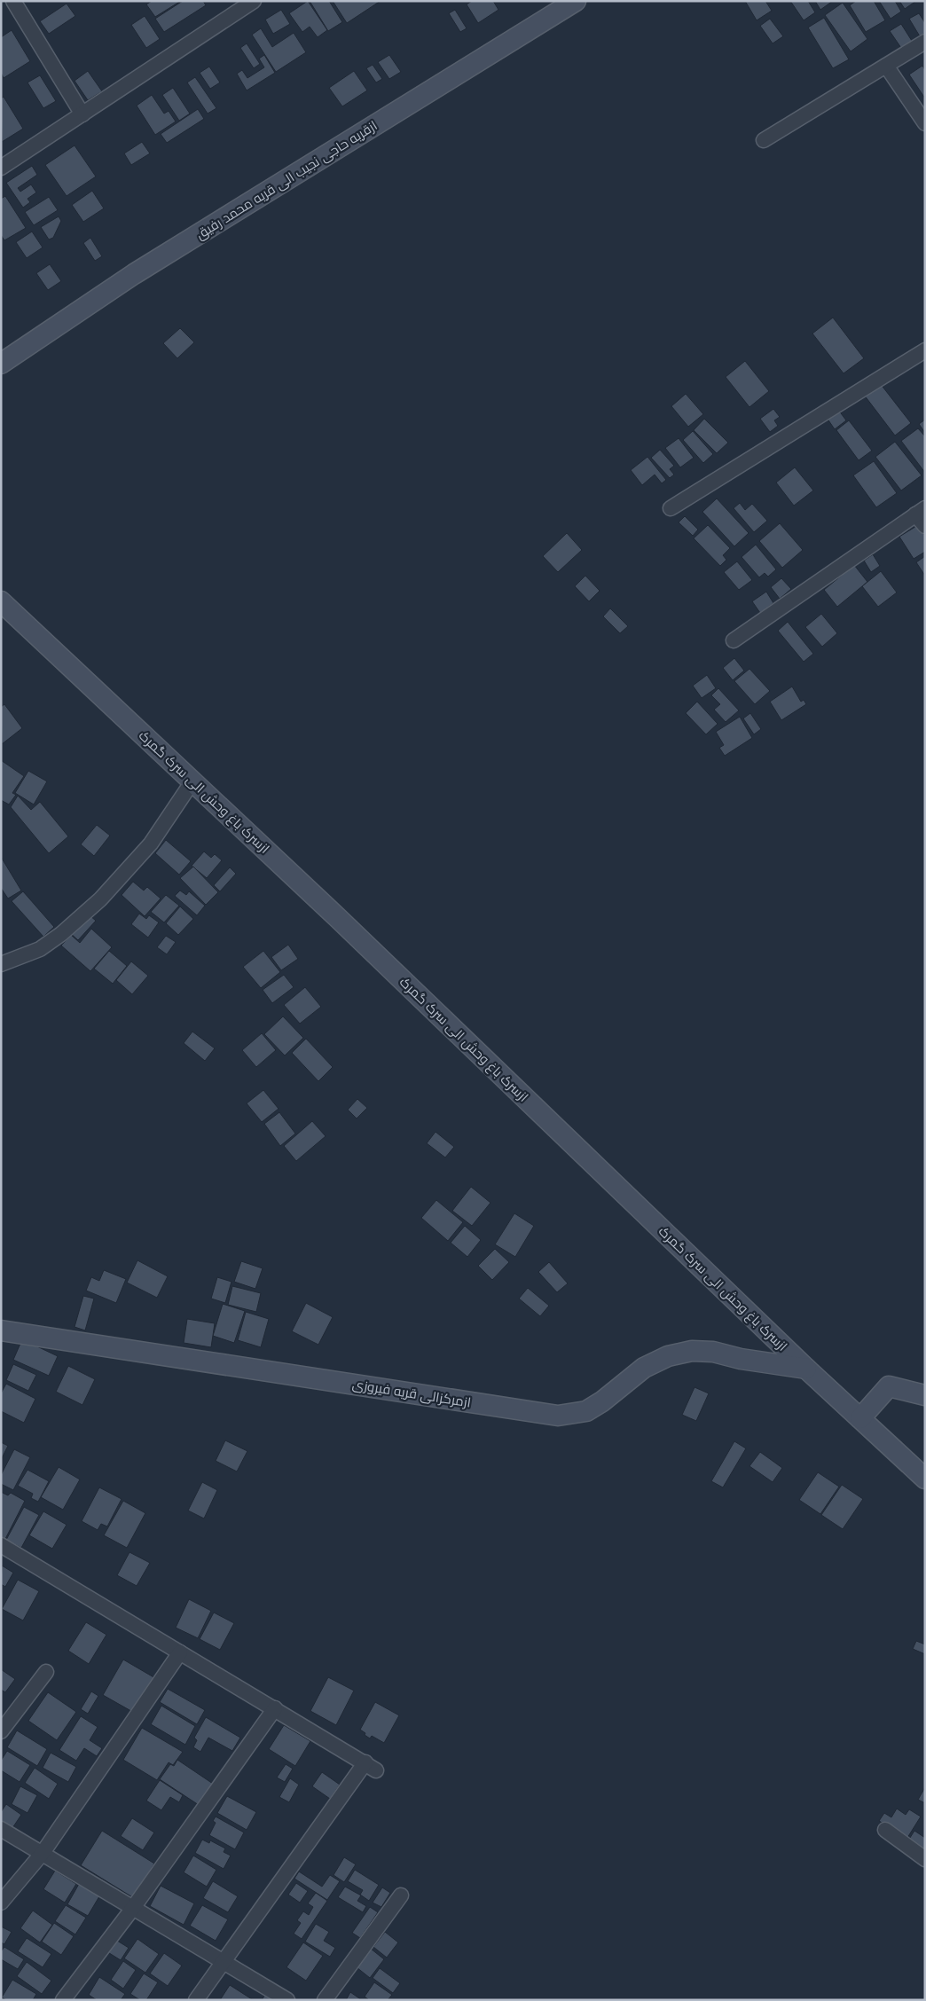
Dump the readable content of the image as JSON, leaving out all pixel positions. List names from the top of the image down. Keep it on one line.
{"streets":{"main road":["ازقریه حاجی نجیب الی قریه محمد رفیق","ازسرک باغ وحش الی سرک گمرک","ازمرکزالی قریه فیروزی"]},"crossings":[["ازسرک باغ وحش الی سرک گمرک","ازمرکزالی قریه فیروزی"]]}
